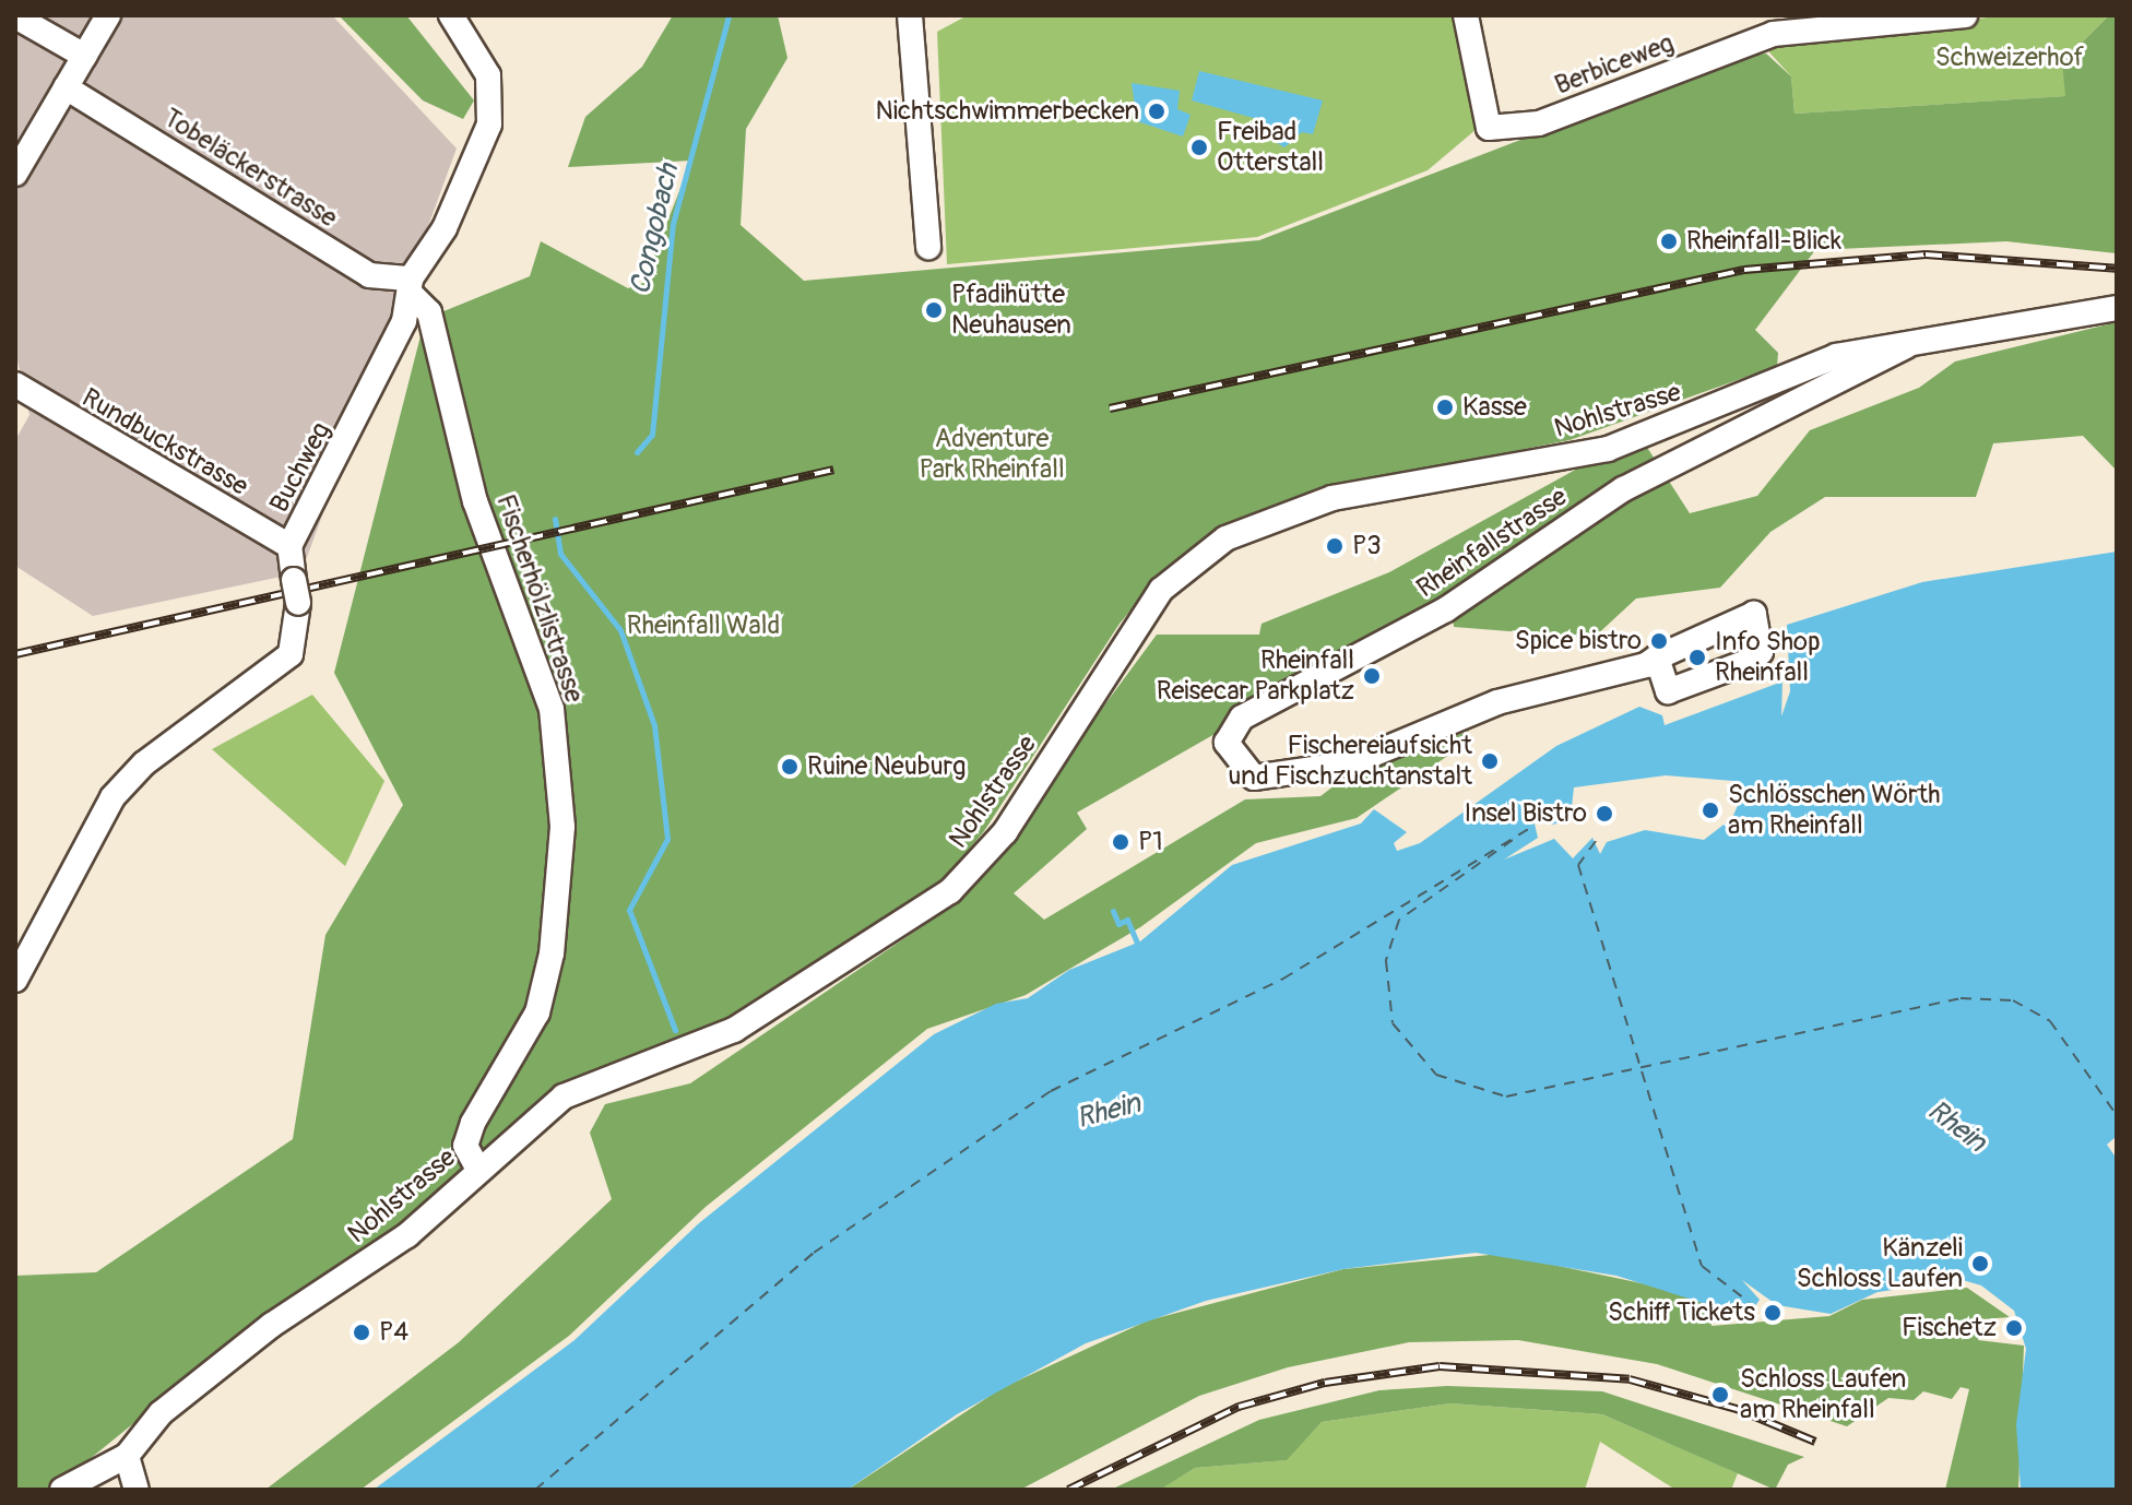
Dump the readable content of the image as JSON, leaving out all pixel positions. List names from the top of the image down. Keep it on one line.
{"streets":{"street":["Berbiceweg","Tobeläckerstrasse","Nohlstrasse","Rundbuckstrasse","Buchweg","Rheinfallstrasse","Fischerhölzlistrasse"]},"crossings":[["Tobeläckerstrasse","Buchweg"],["Tobeläckerstrasse","Fischerhölzlistrasse"],["Nohlstrasse","Rheinfallstrasse"],["Nohlstrasse","Fischerhölzlistrasse"],["Rundbuckstrasse","Buchweg"],["Buchweg","Fischerhölzlistrasse"]],"water":["Congobach","Rhein"],"parks":["Schweizerhof","Adventure Park Rheinfall","Rheinfall Wald"],"places":["Nichtschwimmerbecken","Freibad Otterstall","Rheinfall-Blick","Pfadihütte Neuhausen","Kasse","P3","Spice bistro","Info Shop Rheinfall","Rheinfall Reisecar Parkplatz","Fischereiaufsicht und Fischzuchtanstalt","Ruine Neuburg","Schlösschen Wörth am Rheinfall","Insel Bistro","P1","Känzeli Schloss Laufen","Schiff Tickets","Fischetz","P4","Schloss Laufen am Rheinfall"]}
